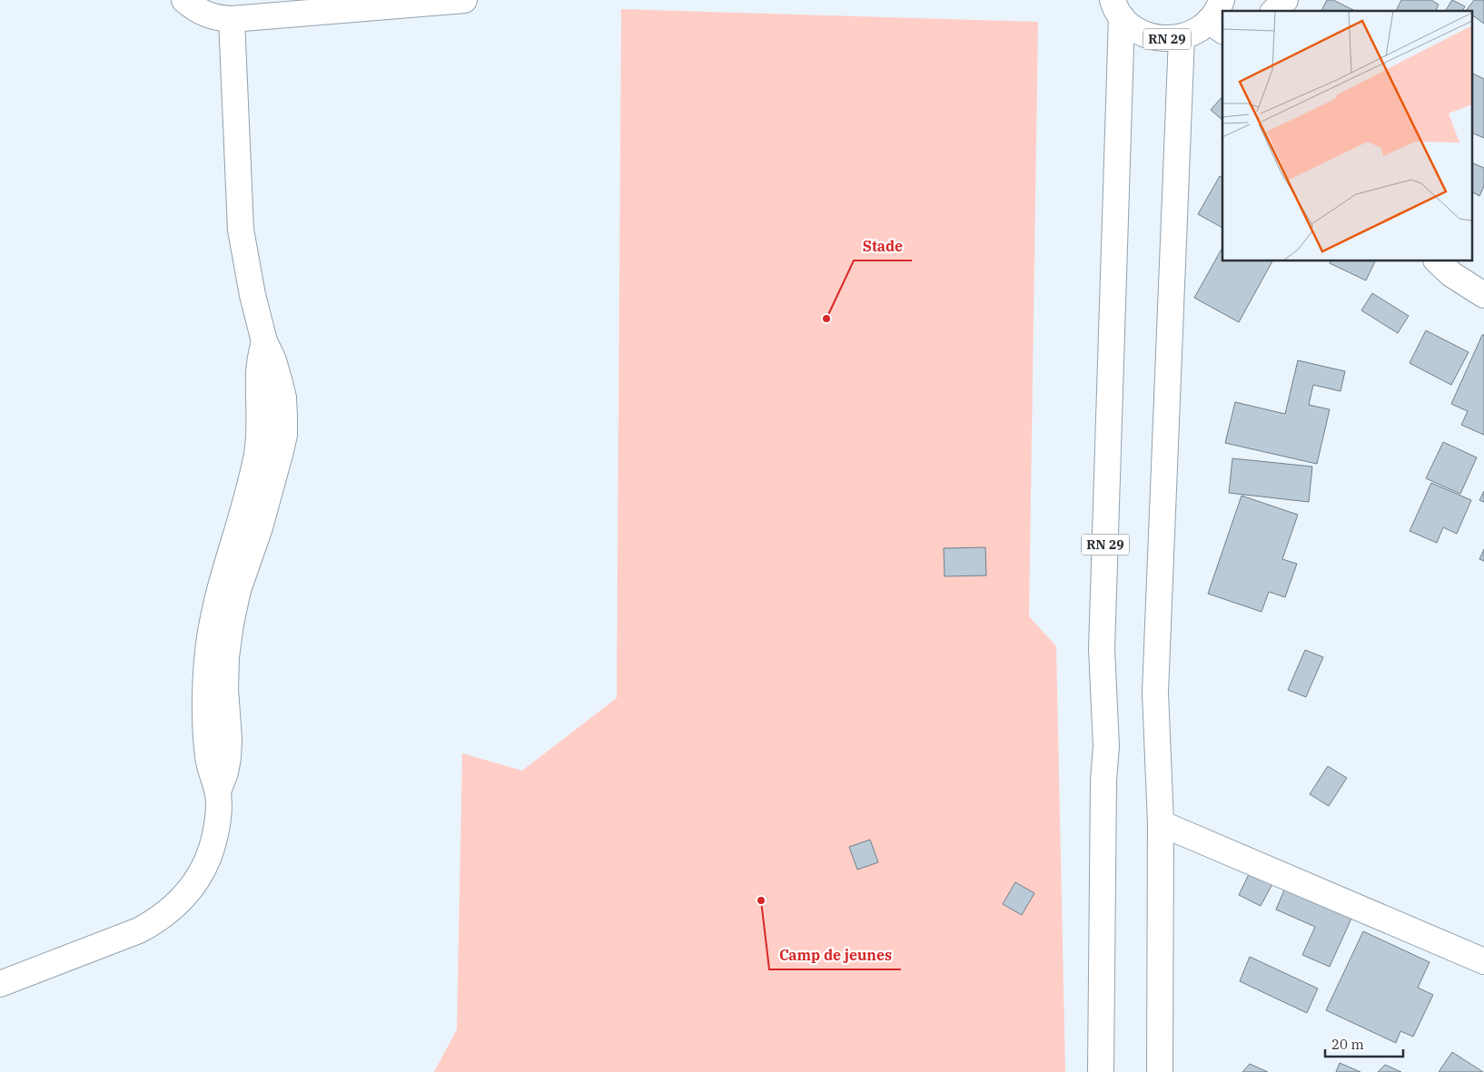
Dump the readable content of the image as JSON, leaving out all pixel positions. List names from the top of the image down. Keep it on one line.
{"streets":{"main road":["RN 29"]},"places":["Stade","Camp de jeunes"],"scale_bar":"20 m"}
